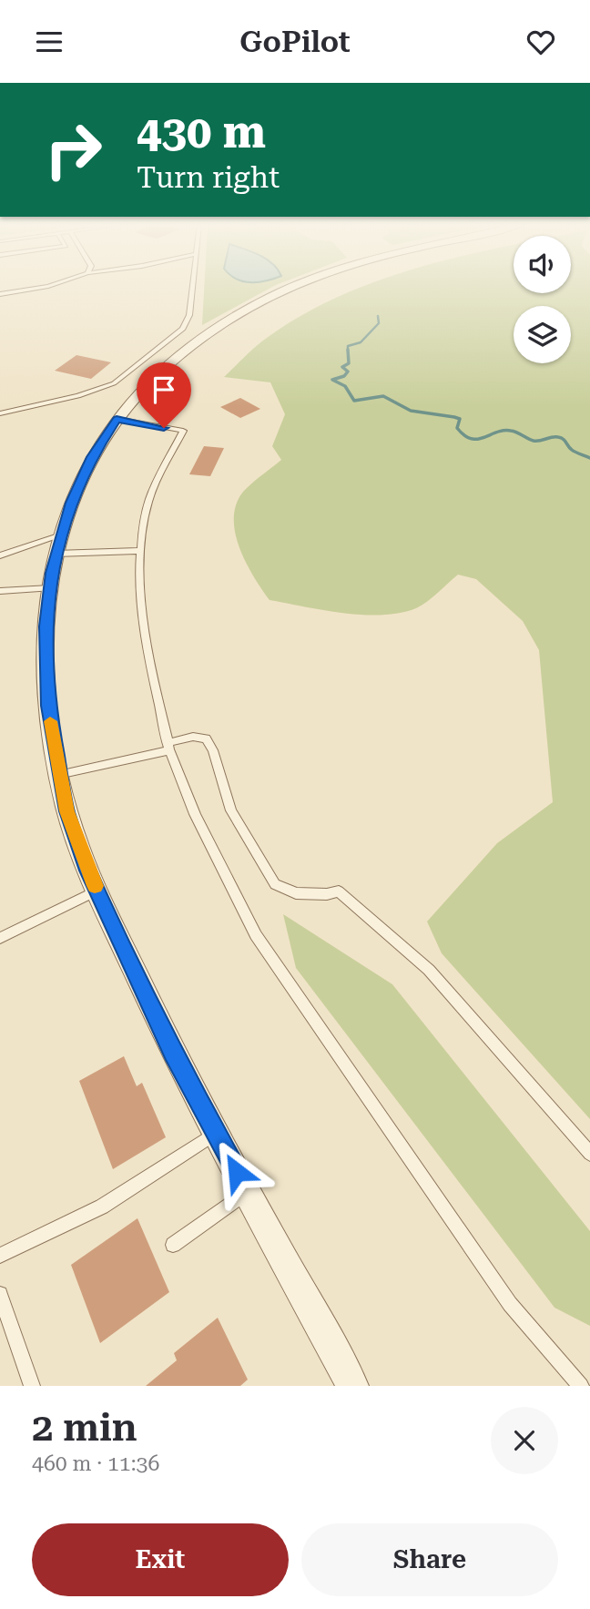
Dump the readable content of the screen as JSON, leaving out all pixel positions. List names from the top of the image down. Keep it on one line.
{"page":{"header":"GoPilot","turn":["430 m","Turn right"],"heading":["2 min","460 m · 11:36"],"buttons":["Exit","Share"]}}
